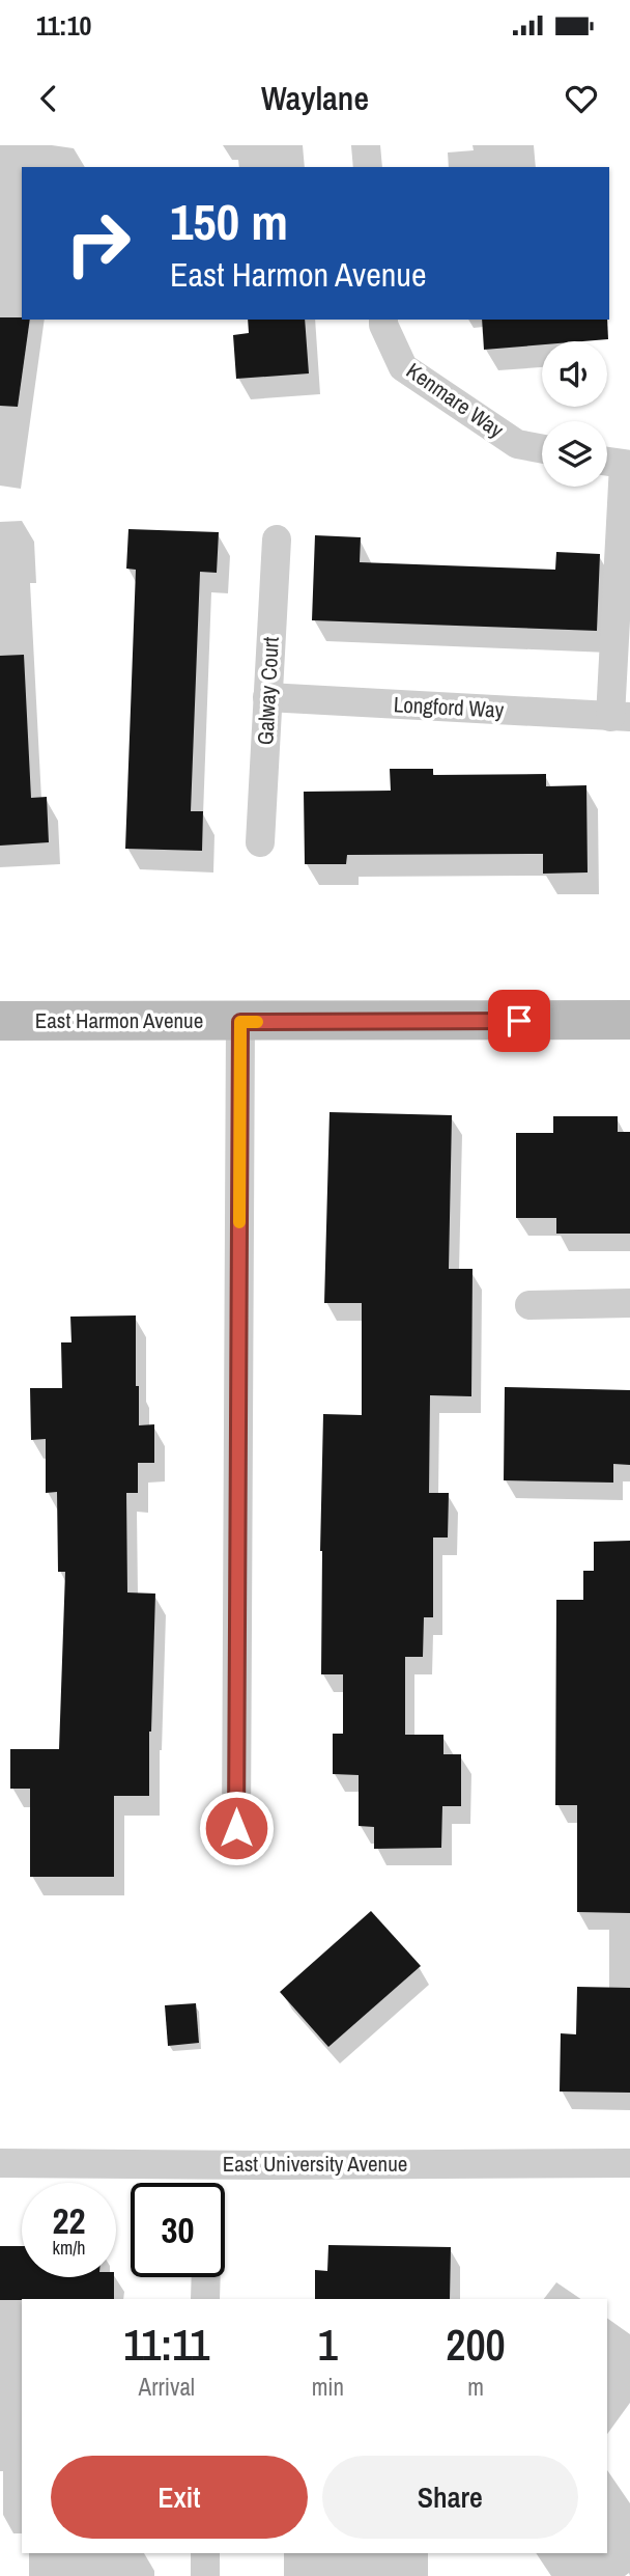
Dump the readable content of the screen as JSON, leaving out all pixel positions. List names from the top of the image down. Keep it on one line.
{"streets":{"main road":["East Harmon Avenue"],"street":["Kenmare Way","Galway Court","Longford Way","East University Avenue"]},"crossings":[["Galway Court","Longford Way"]],"page":{"status":"11:10","header":"Waylane","turn":["150 m","East Harmon Avenue"],"speed":"22 km/h","limit":"30","eta":["11:11","Arrival","1","min","200","m"],"buttons":["Exit","Share"]}}
